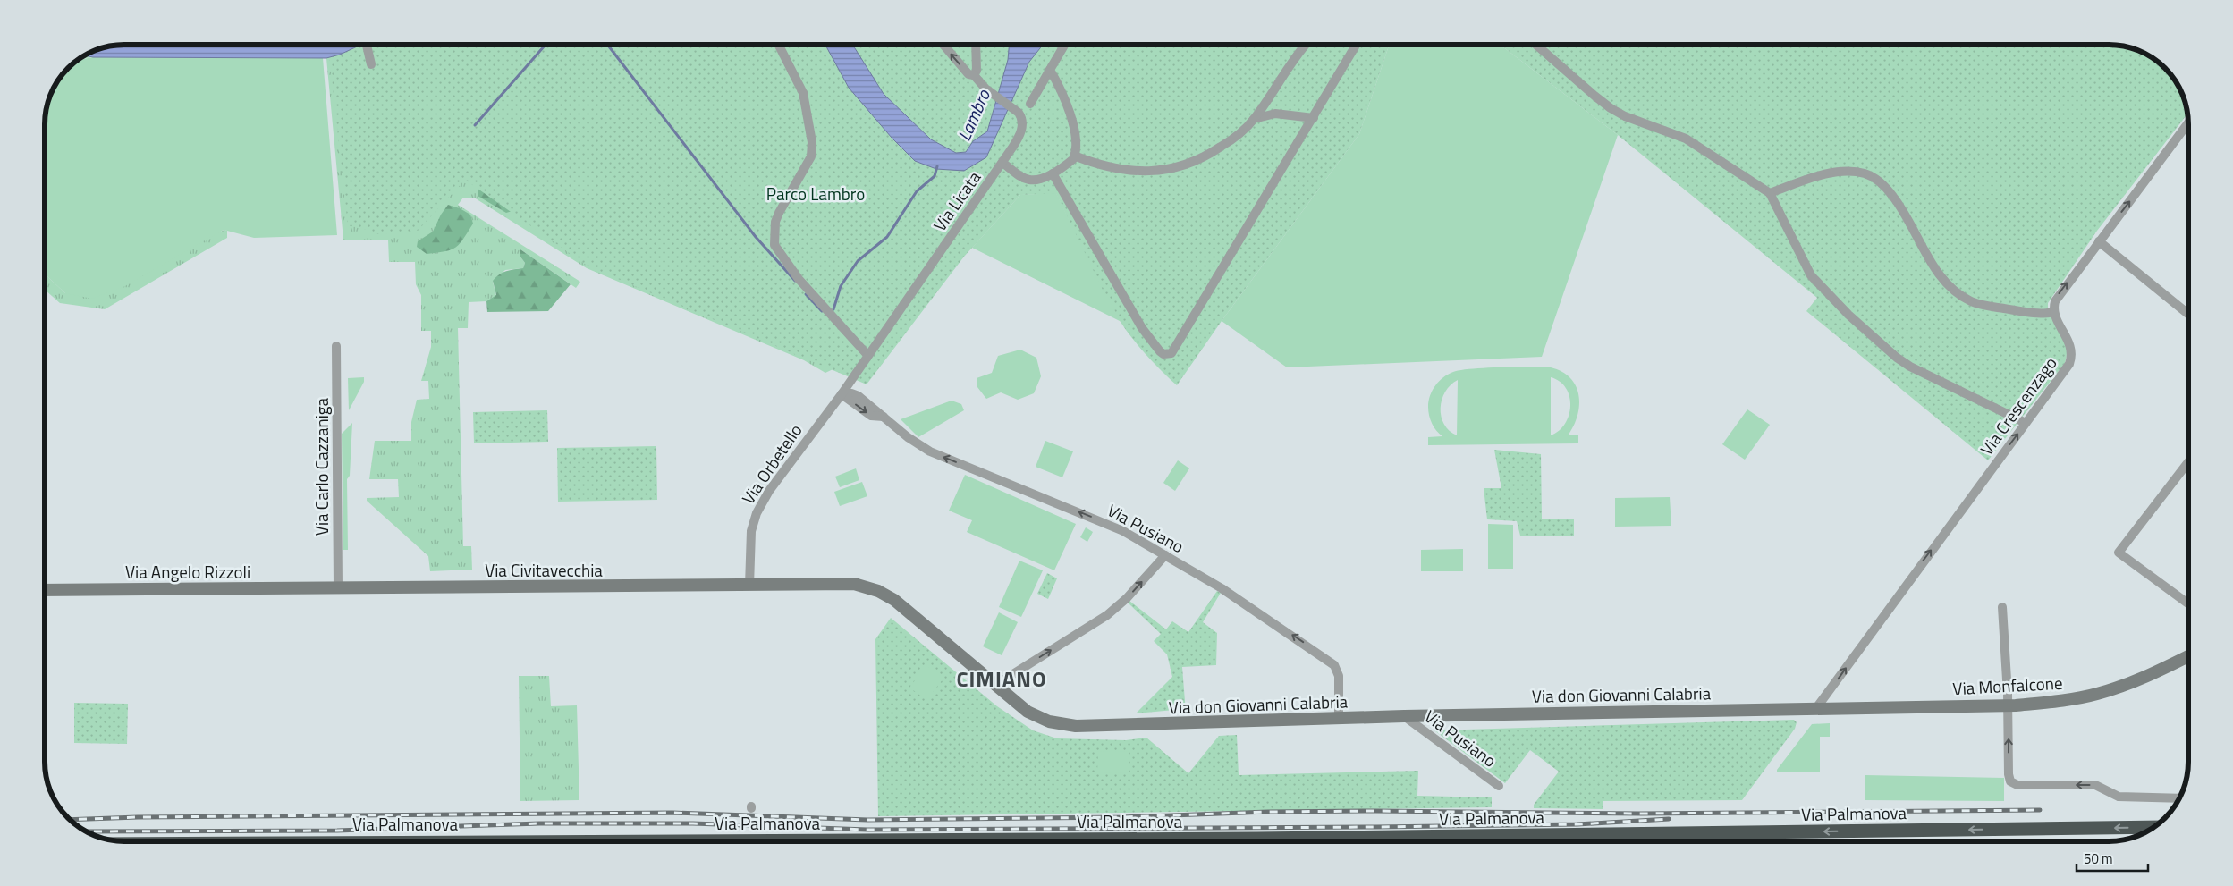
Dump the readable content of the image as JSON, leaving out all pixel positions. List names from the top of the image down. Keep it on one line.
{"streets":{"highway":["Via Palmanova"],"street":["Via Licata","Via Crescenzago","Via Orbetello","Via Carlo Cazzaniga","Via Pusiano","Via Civitavecchia","Via Angelo Rizzoli","Via Monfalcone","Via don Giovanni Calabria"]},"crossings":[["Via Licata","Via Orbetello"],["Via Licata","Via Pusiano"],["Via Crescenzago","Via Monfalcone"],["Via Crescenzago","Via don Giovanni Calabria"],["Via Orbetello","Via Pusiano"],["Via Orbetello","Via Civitavecchia"],["Via Orbetello","Via don Giovanni Calabria"],["Via Carlo Cazzaniga","Via Civitavecchia"],["Via Carlo Cazzaniga","Via Angelo Rizzoli"],["Via Pusiano","Via don Giovanni Calabria"],["Via Civitavecchia","Via Angelo Rizzoli"],["Via Civitavecchia","Via don Giovanni Calabria"],["Via Monfalcone","Via don Giovanni Calabria"]],"one_way":["Via Crescenzago","Via Pusiano","Via Palmanova"],"districts":["CIMIANO"],"water":["Lambro"],"parks":["Parco Lambro"],"scale_bar":"50 m"}
